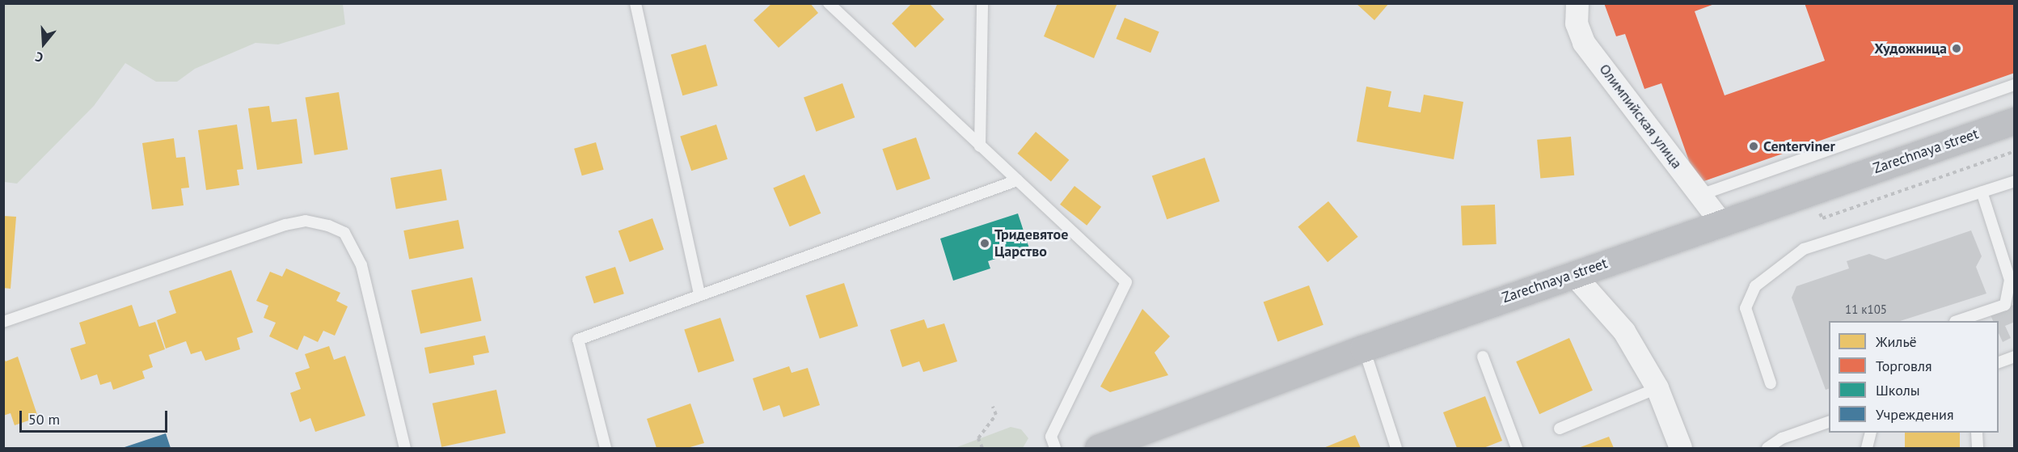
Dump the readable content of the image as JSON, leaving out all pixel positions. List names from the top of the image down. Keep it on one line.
{"streets":{"main road":["Zarechnaya street"],"street":["Олимпийская улица"]},"crossings":[["Олимпийская улица","Zarechnaya street"]],"places":["Художница","Centerviner","Тридевятое Царство"],"house_numbers":["11 к105"],"legend":["Жильё","Торговля","Школы","Учреждения"],"scale_bar":"50 m","north":"bottom"}
